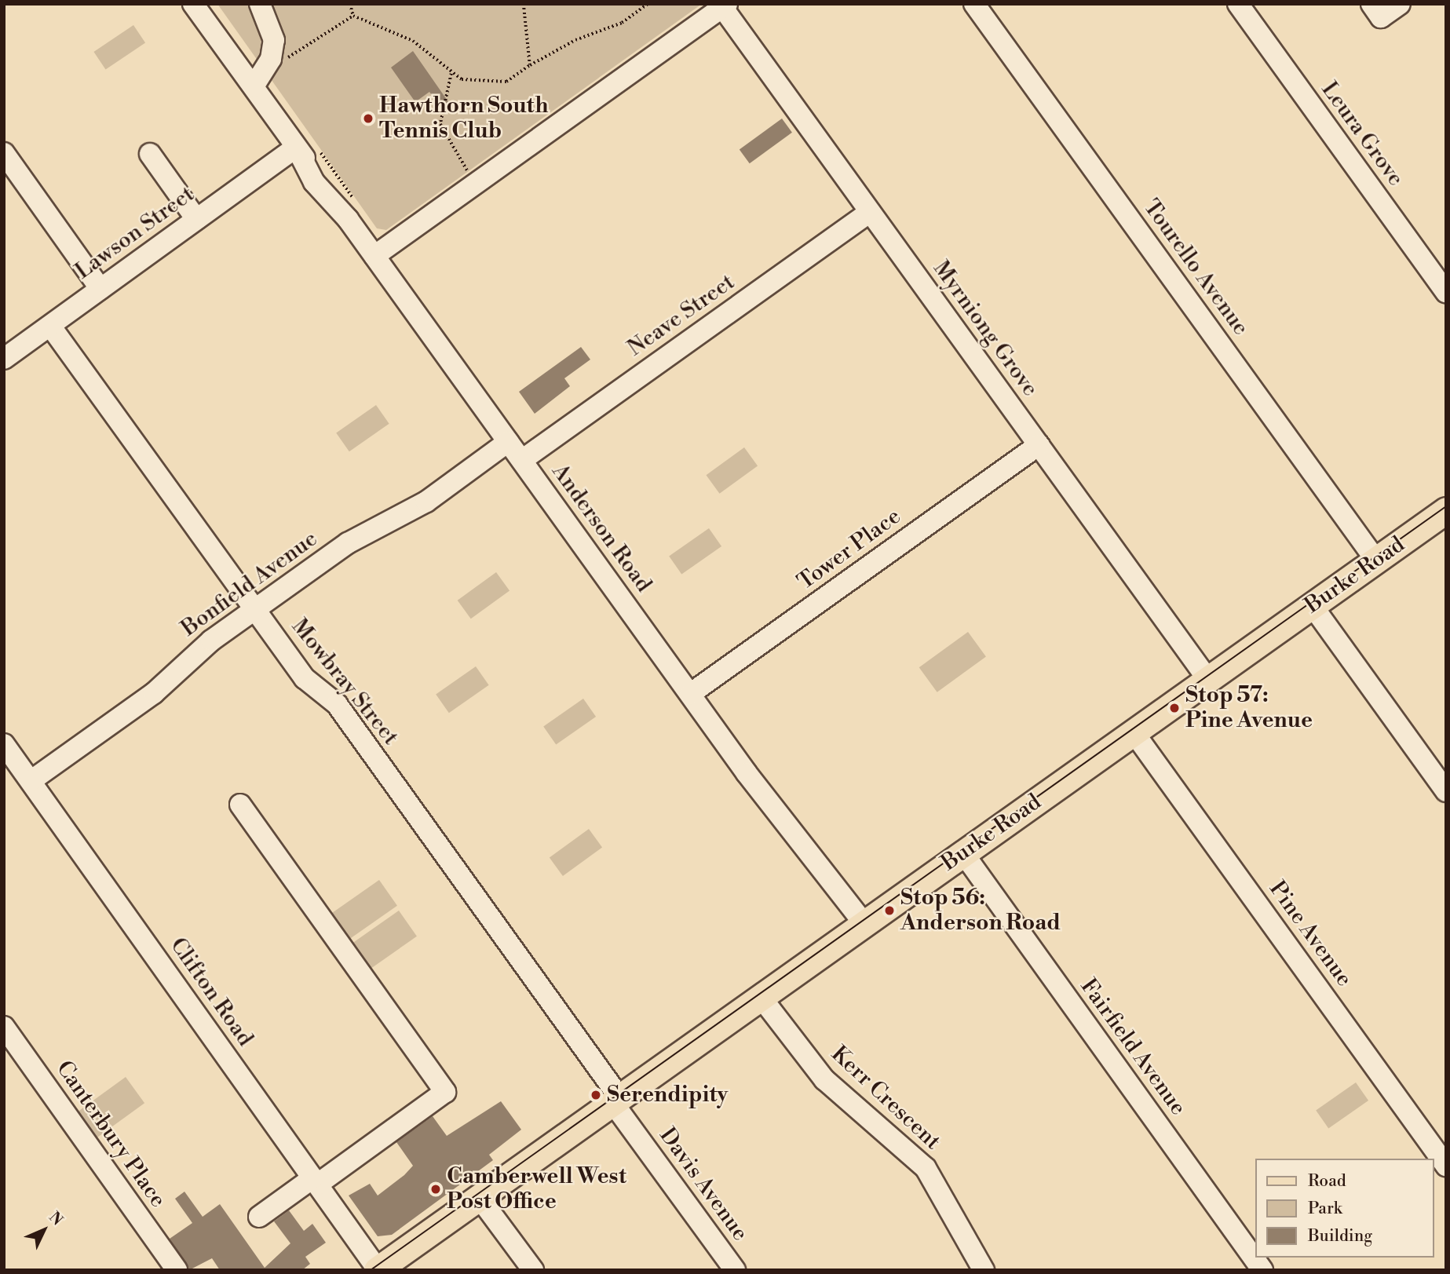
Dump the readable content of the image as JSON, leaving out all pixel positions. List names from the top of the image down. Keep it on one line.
{"streets":{"main road":["Burke Road"],"street":["Leura Grove","Lawson Street","Tourello Avenue","Neave Street","Myrniong Grove","Anderson Road","Tower Place","Bonfield Avenue","Mowbray Street","Pine Avenue","Clifton Road","Fairfield Avenue","Kerr Crescent","Canterbury Place","Davis Avenue"]},"crossings":[["Lawson Street","Anderson Road"],["Lawson Street","Mowbray Street"],["Tourello Avenue","Burke Road"],["Neave Street","Myrniong Grove"],["Neave Street","Anderson Road"],["Myrniong Grove","Tower Place"],["Myrniong Grove","Burke Road"],["Anderson Road","Tower Place"],["Anderson Road","Burke Road"],["Anderson Road","Bonfield Avenue"],["Burke Road","Mowbray Street"],["Burke Road","Pine Avenue"],["Burke Road","Clifton Road"],["Burke Road","Fairfield Avenue"],["Burke Road","Kerr Crescent"],["Burke Road","Davis Avenue"],["Bonfield Avenue","Mowbray Street"],["Bonfield Avenue","Clifton Road"],["Mowbray Street","Davis Avenue"]],"places":["Hawthorn South Tennis Club","Stop 57: Pine Avenue","Stop 56: Anderson Road","Serendipity","Camberwell West Post Office"],"legend":["Road","Park","Building"],"north":"top right"}
